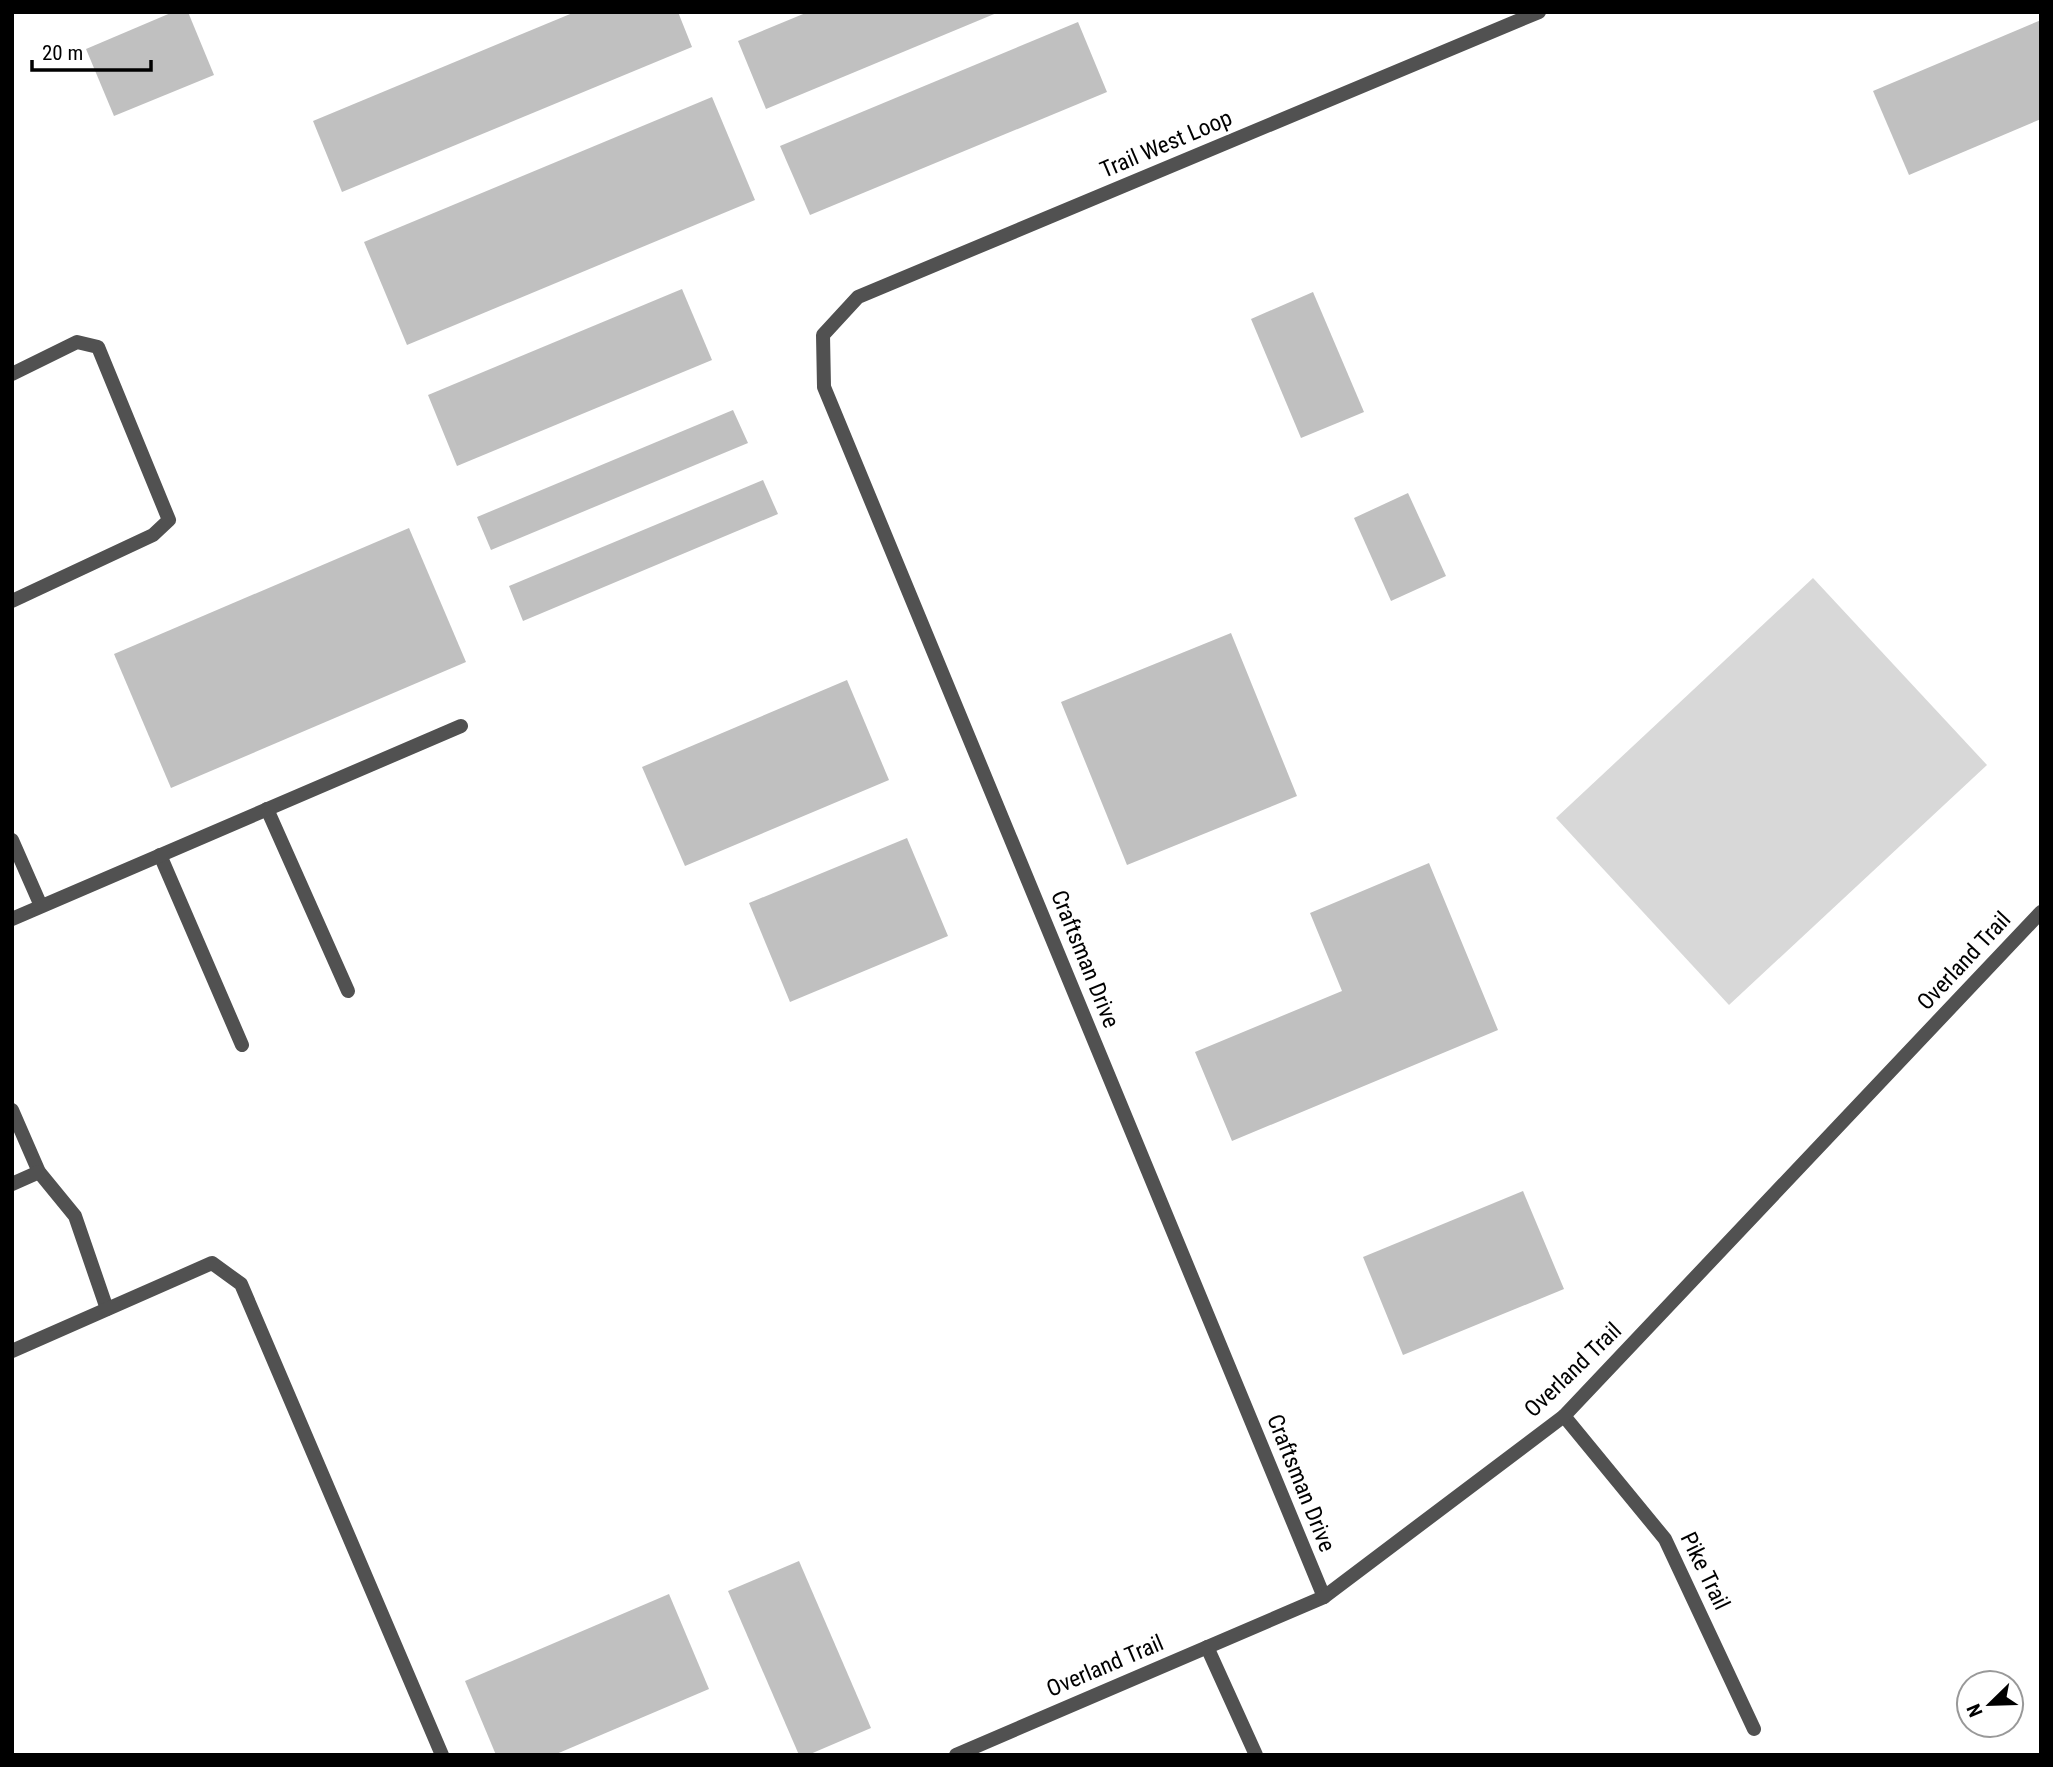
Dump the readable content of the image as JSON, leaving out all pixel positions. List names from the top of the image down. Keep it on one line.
{"streets":{"street":["Trail West Loop","Craftsman Drive","Overland Trail","Pike Trail"]},"crossings":[["Trail West Loop","Craftsman Drive"],["Craftsman Drive","Overland Trail"],["Overland Trail","Pike Trail"]],"scale_bar":"20 m","north":"bottom left"}
